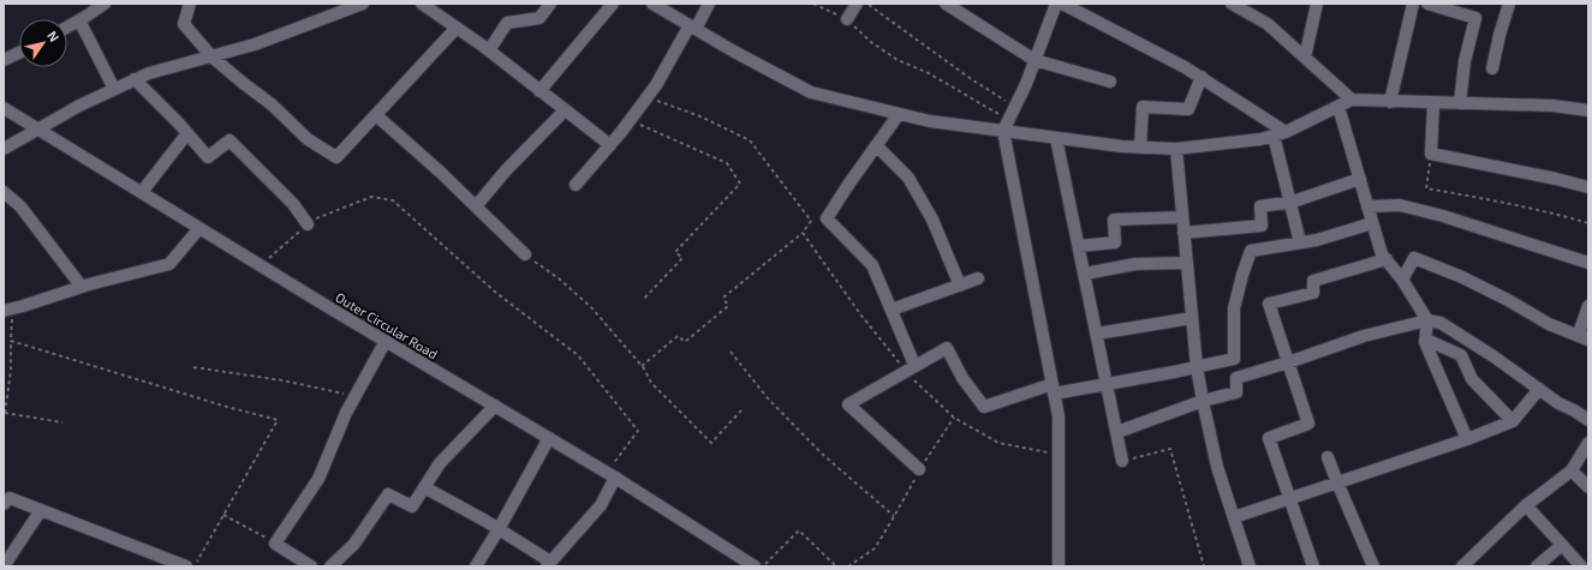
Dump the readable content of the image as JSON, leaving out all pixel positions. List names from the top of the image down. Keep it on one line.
{"streets":{"street":["Outer Circular Road"]},"north":"top right"}
